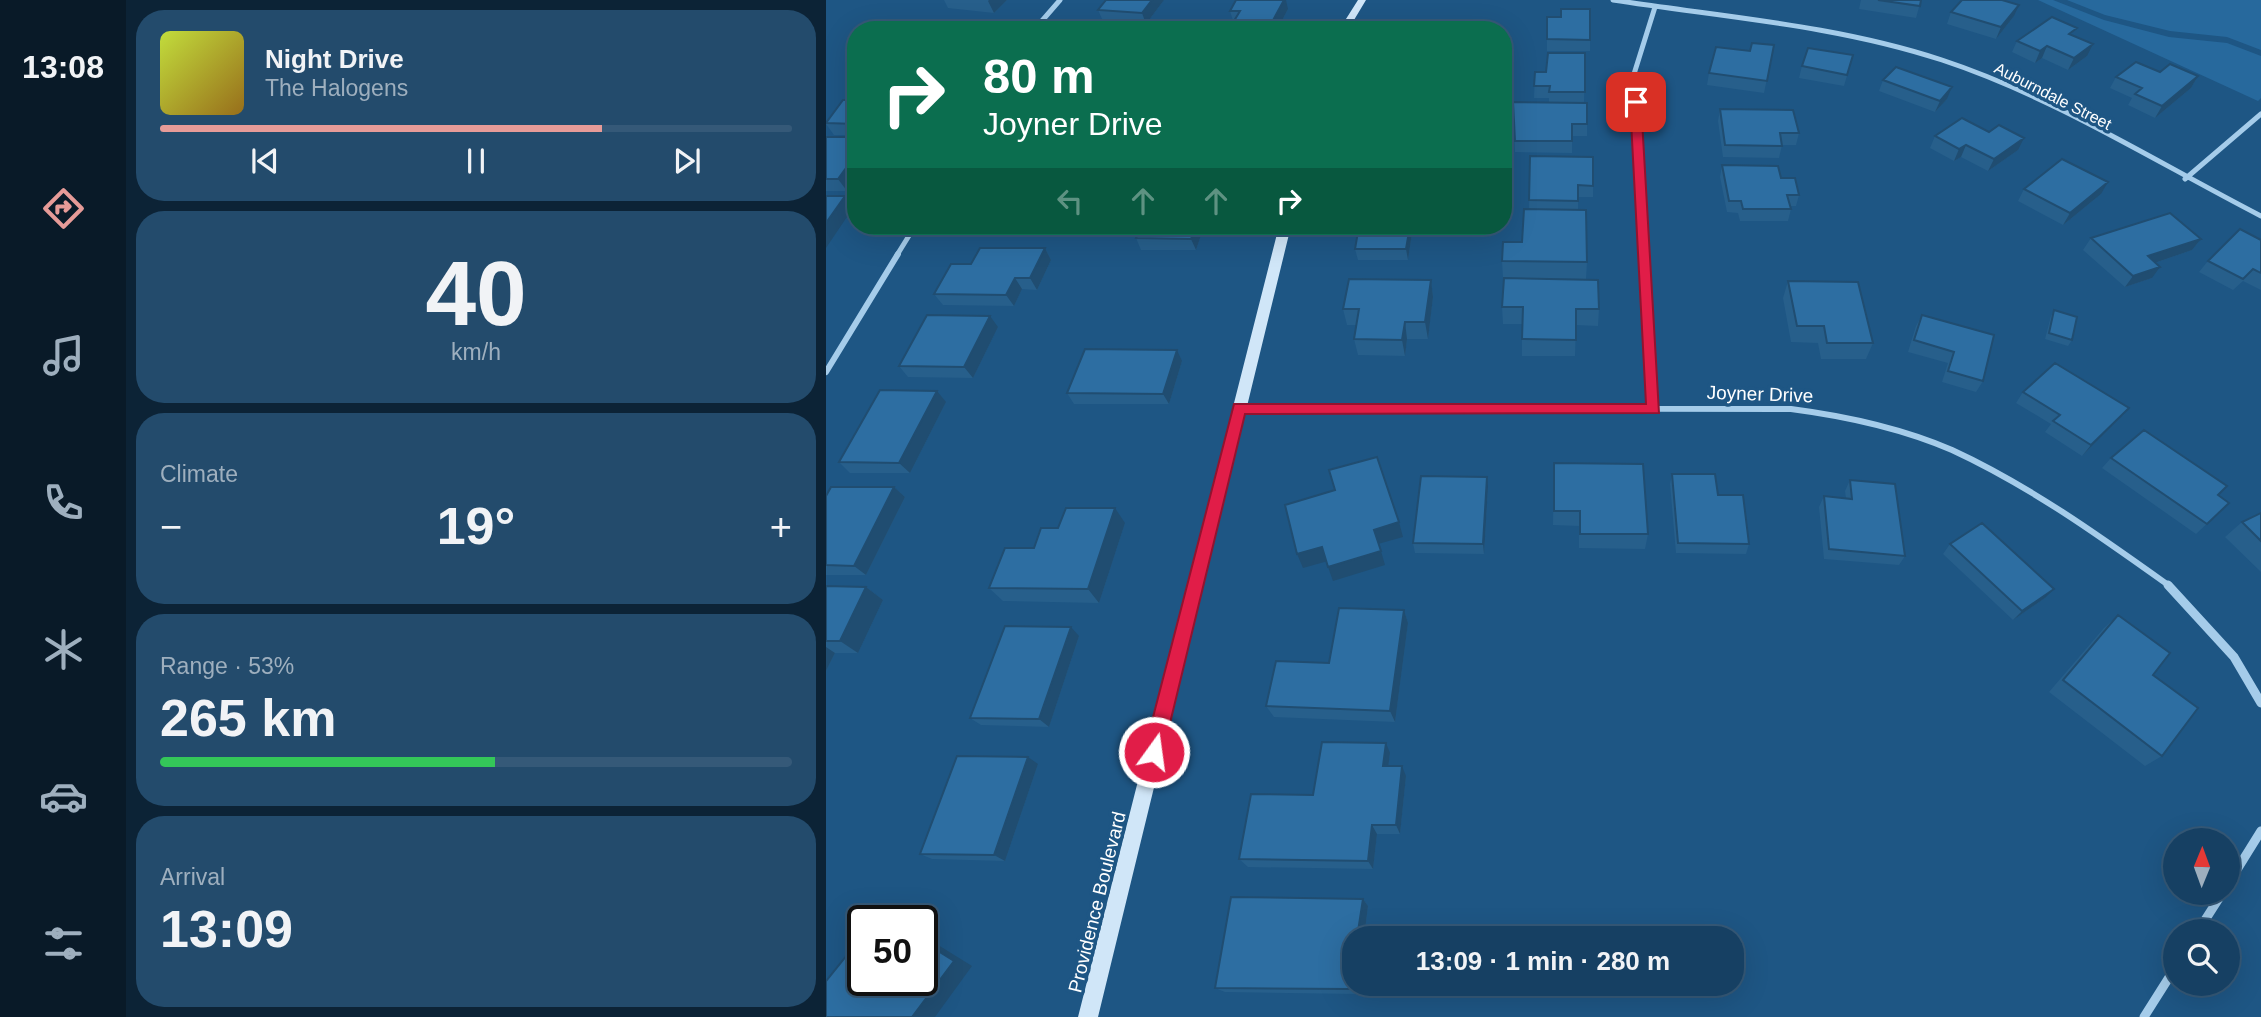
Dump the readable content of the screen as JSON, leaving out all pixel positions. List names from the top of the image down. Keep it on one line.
{"streets":{"main road":["Providence Boulevard"],"street":["Auburndale Street","Joyner Drive"]},"crossings":[["Joyner Drive","Providence Boulevard"]],"north":"top","page":{"tabs":"13:08","turn":["80 m","Joyner Drive"],"song":["Night Drive","The Halogens"],"tile":[["40","km/h"],"Climate",["Range · 53%","265 km"],["Arrival","13:09"]],"heat":["−","19°","+"],"limit":"50","trip":"13:09 · 1 min · 280 m"}}
